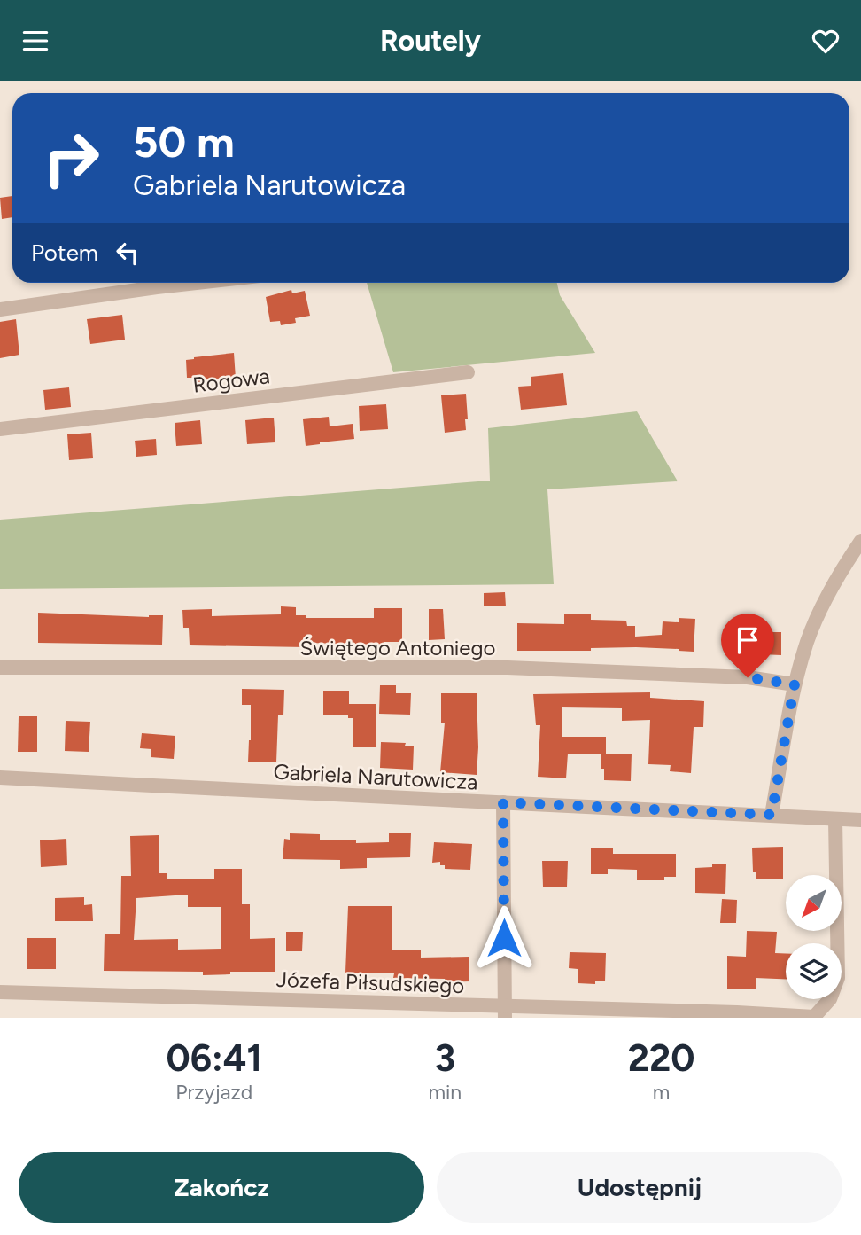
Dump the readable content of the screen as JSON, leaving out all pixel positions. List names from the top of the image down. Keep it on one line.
{"streets":{"street":["Rogowa","Świętego Antoniego","Gabriela Narutowicza","Józefa Piłsudskiego"]},"north":"bottom left","page":{"header":"Routely","turn":["50 m","Gabriela Narutowicza"],"then":"Potem","eta":["06:41","Przyjazd","3","min","220","m"],"buttons":["Zakończ","Udostępnij"]}}
